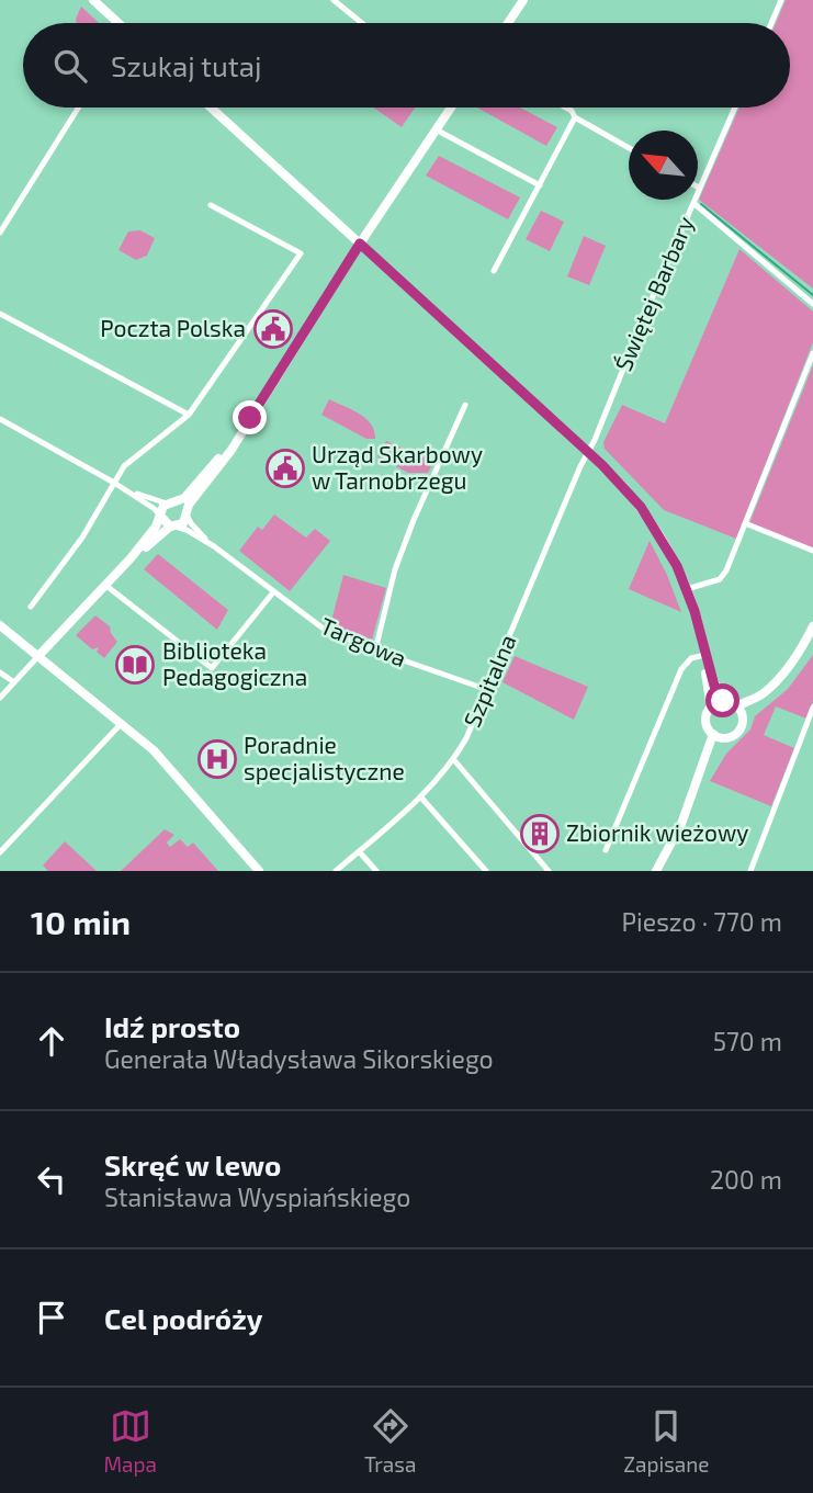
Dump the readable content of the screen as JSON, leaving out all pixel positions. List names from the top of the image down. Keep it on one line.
{"streets":{"street":["Świętej Barbary","Targowa","Szpitalna"]},"crossings":[["Świętej Barbary","Szpitalna"],["Targowa","Szpitalna"]],"places":{"public building":["Poczta Polska","Urząd Skarbowy w Tarnobrzegu"],"library":["Biblioteka Pedagogiczna"],"hospital":["Poradnie specjalistyczne"],"building":["Zbiornik wieżowy"]},"north":"top left","page":{"search":"Szukaj tutaj","heading":["10 min","Pieszo · 770 m"],"list":[["Idź prosto","Generała Władysława Sikorskiego","570 m"],["Skręć w lewo","Stanisława Wyspiańskiego","200 m"],"Cel podróży"],"nav":["Mapa","Trasa","Zapisane"]}}
